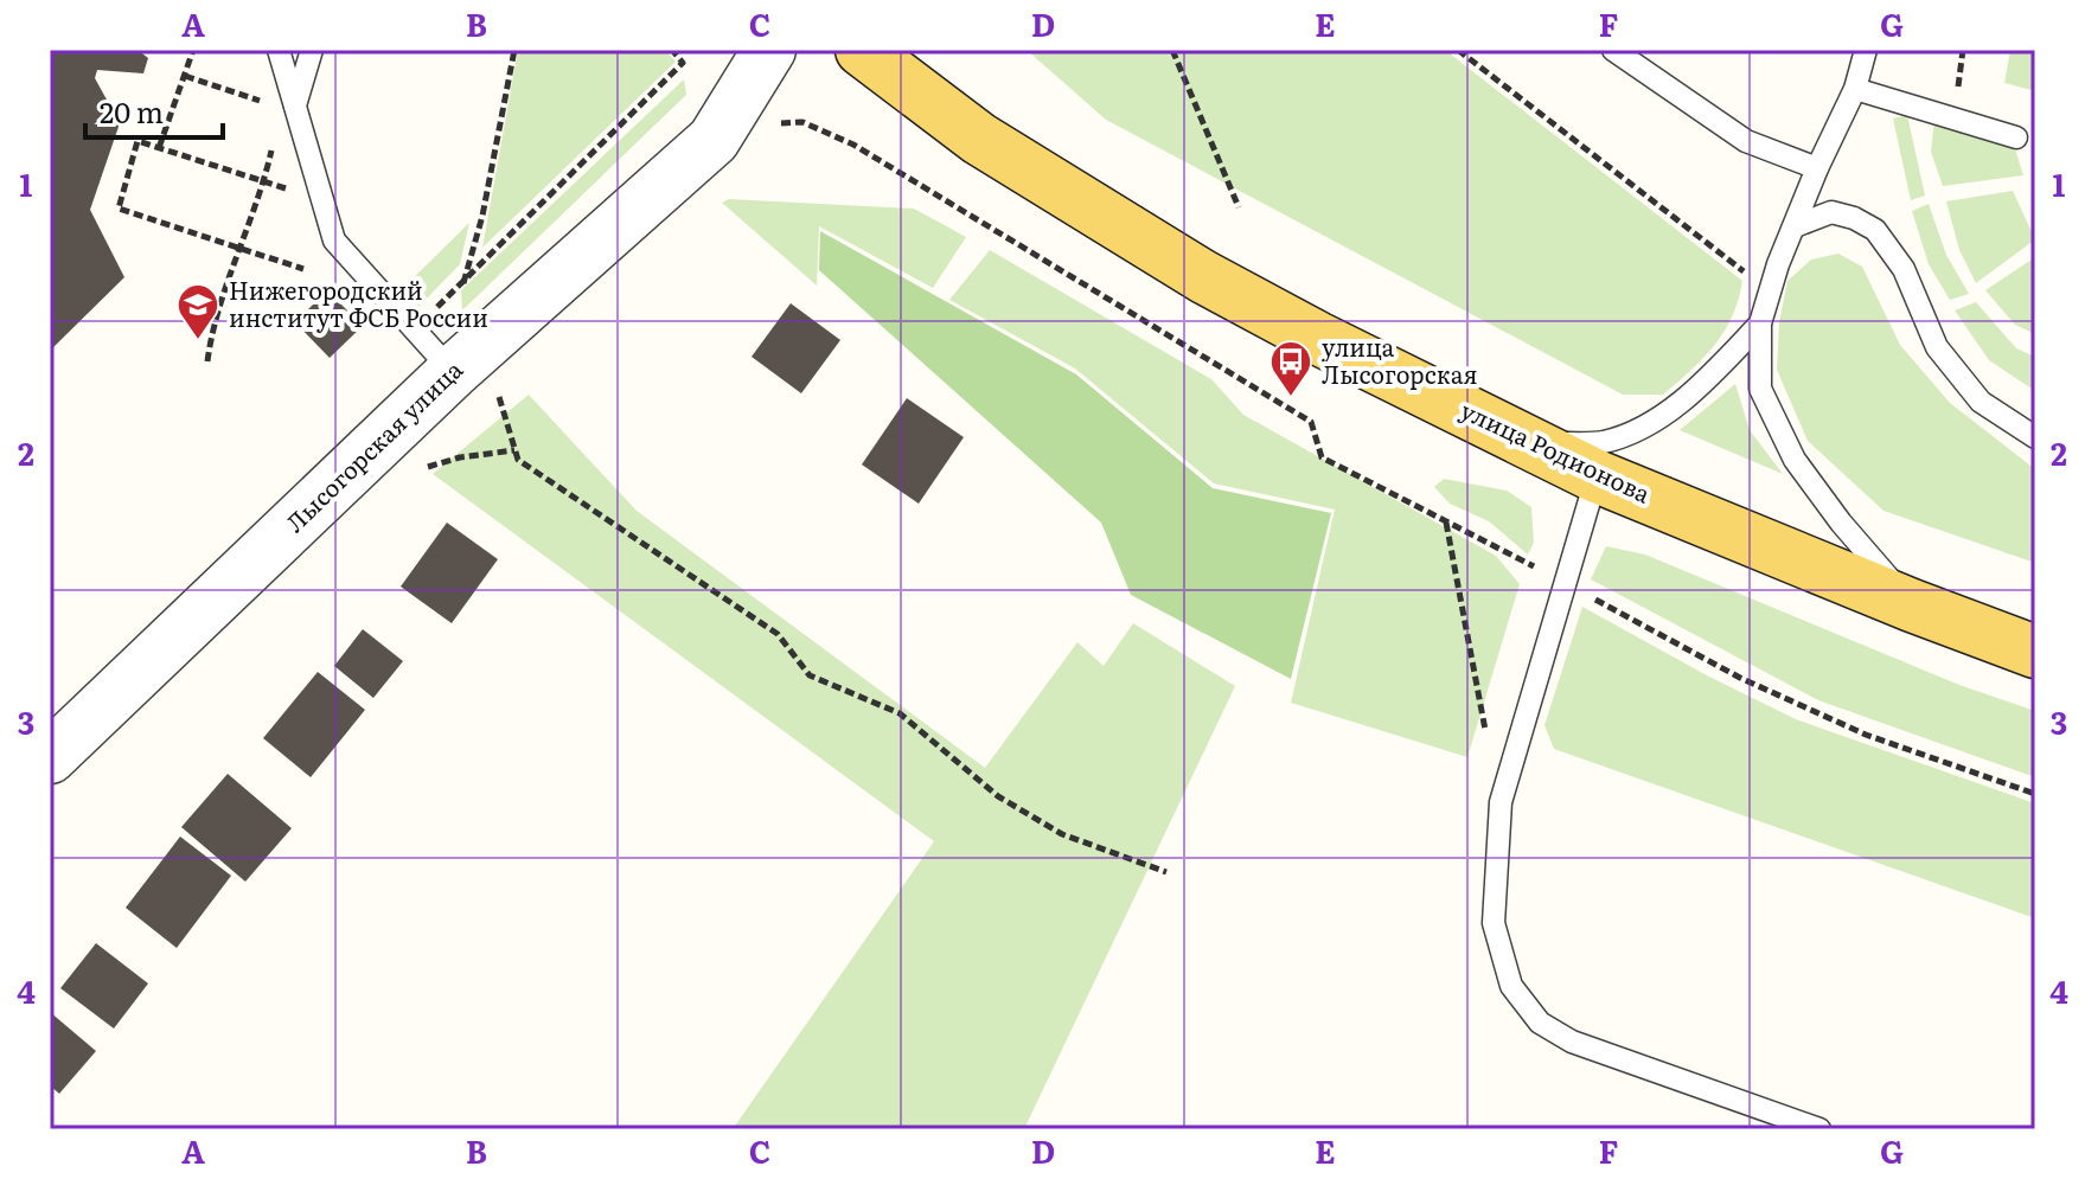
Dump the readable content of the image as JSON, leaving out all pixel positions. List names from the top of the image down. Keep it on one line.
{"streets":{"main road":["улица Родионова"],"street":["Лысогорская улица"]},"places":{"school or university":["Нижегородский институт ФСБ России"],"bus stop":["улица Лысогорская"]},"scale_bar":"20 m","grid":{"columns":["A","B","C","D","E","F","G"],"rows":["1","2","3","4"]}}
